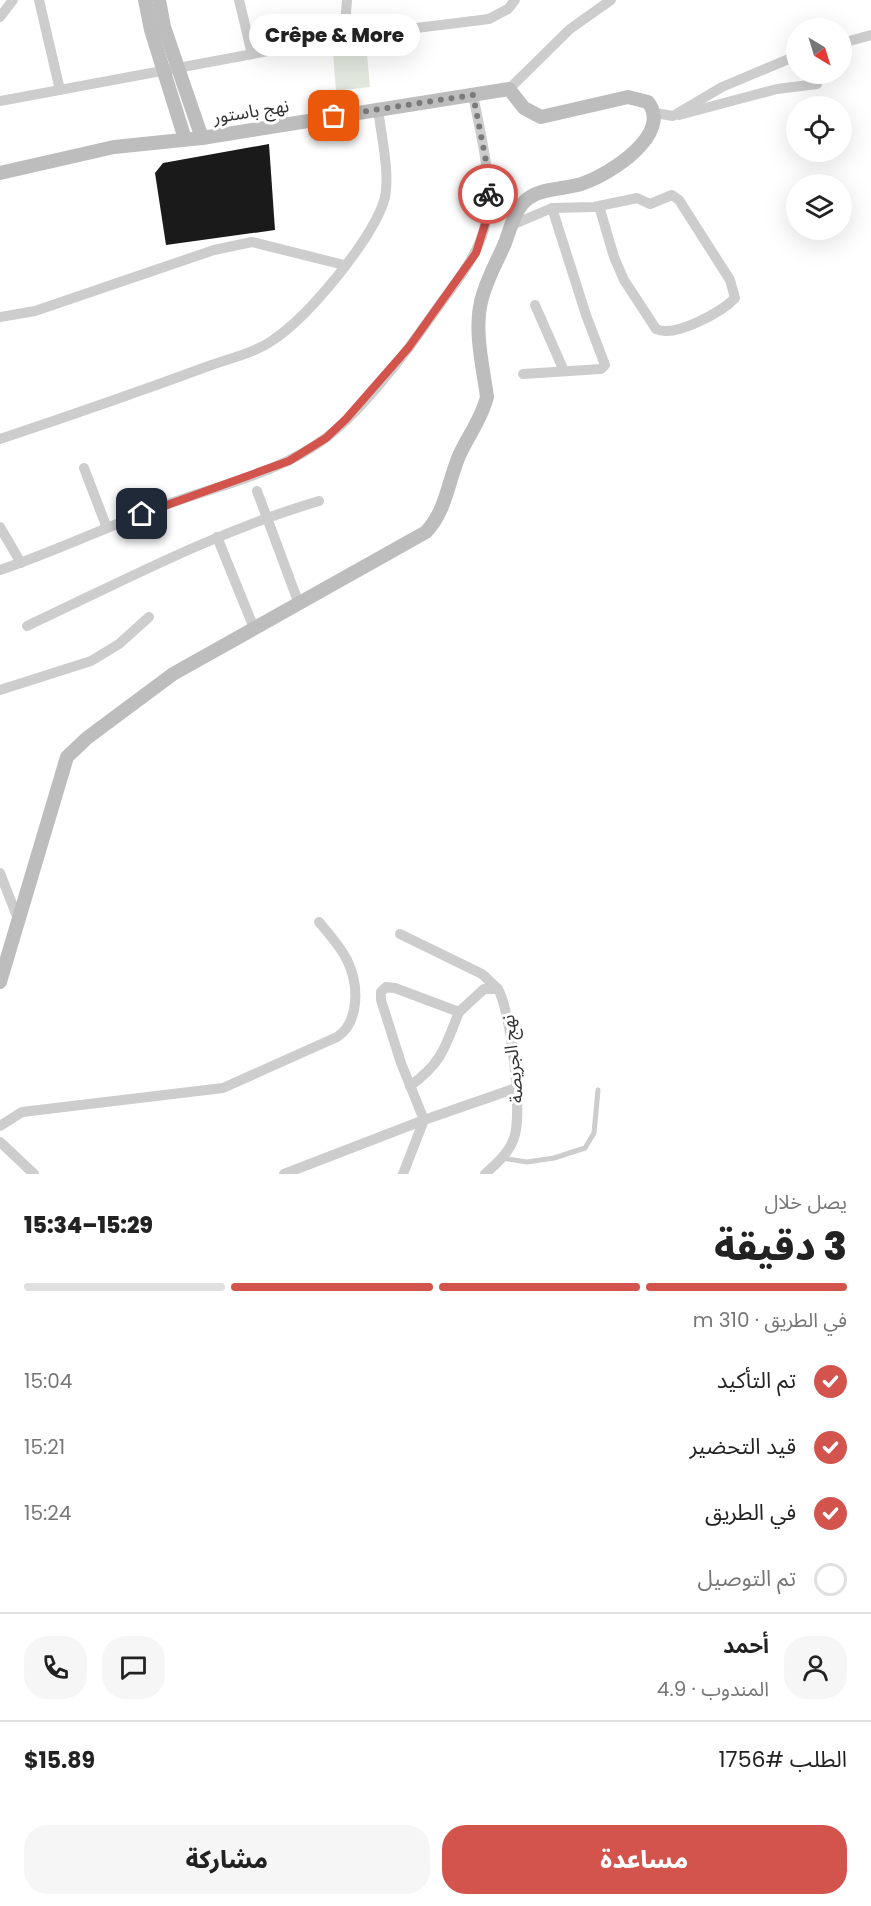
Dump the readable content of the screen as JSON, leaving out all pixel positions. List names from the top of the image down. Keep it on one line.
{"streets":{"street":["نهج باستور","نهج الجريصة"]},"places":["Crêpe & More"],"north":"bottom right","page":{"bubble":"Crêpe & More","heading":["3 دقيقة","يصل خلال","15:29–15:34"],"panel":["أحمد","المندوب · 4.9","الطلب #1756","$15.89"],"bar":"في الطريق · 310 m","list":[["تم التأكيد","15:04"],["قيد التحضير","15:21"],["في الطريق","15:24"],"تم التوصيل"],"buttons":["مساعدة","مشاركة"]}}
